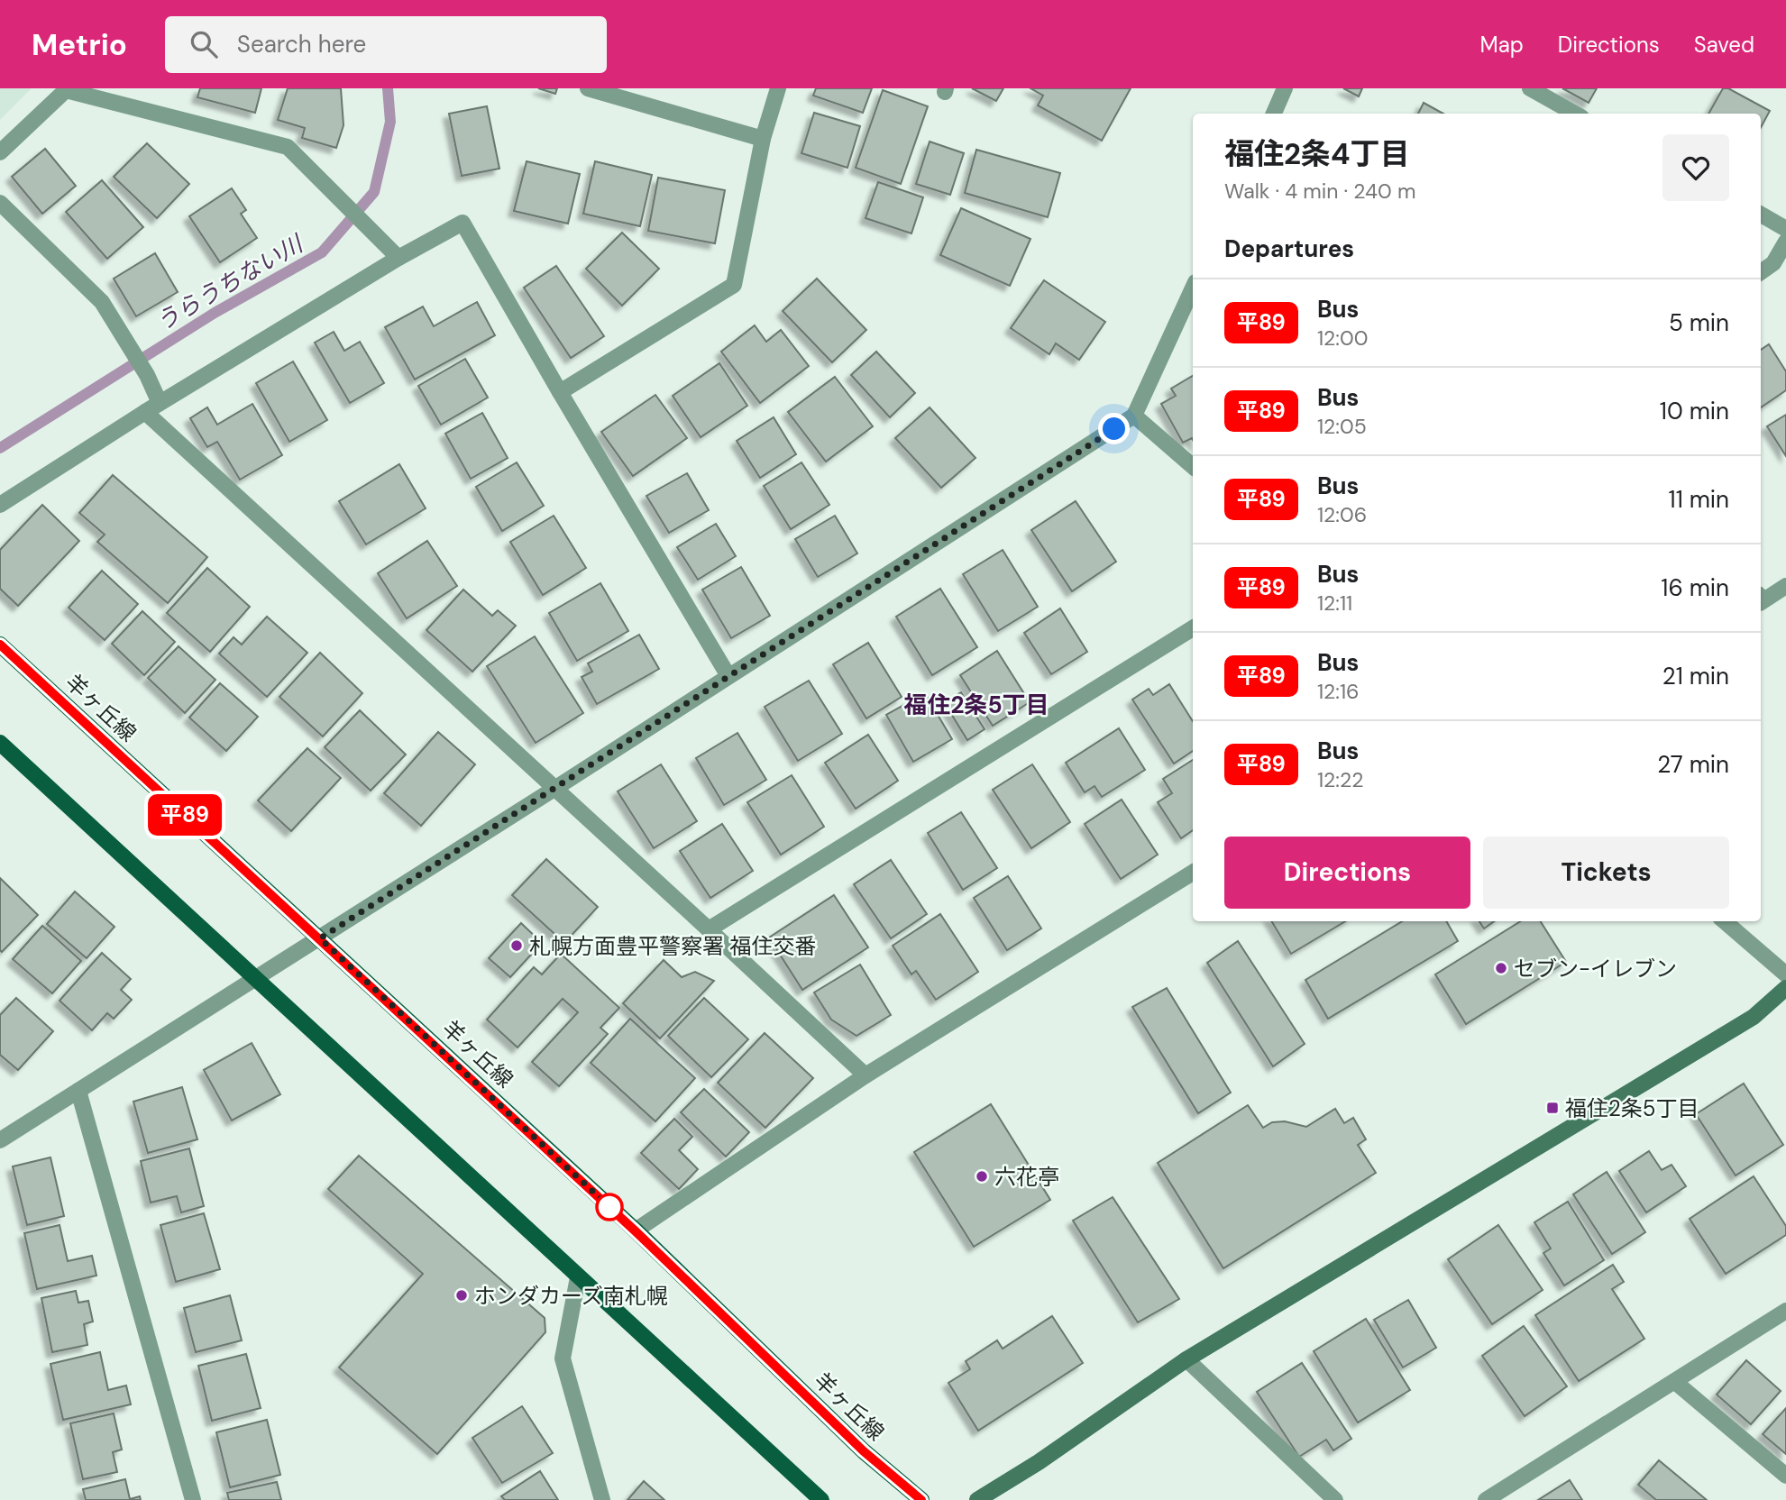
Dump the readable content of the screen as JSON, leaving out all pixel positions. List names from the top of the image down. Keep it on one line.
{"streets":{"main road":["羊ヶ丘線"]},"districts":["福住2条5丁目"],"water":["うらうちない川"],"places":{"other":["札幌方面豊平警察署 福住交番","セブン-イレブン","六花亭","ホンダカーズ南札幌"],"transit":["福住2条5丁目"]},"lines":["bus line 平89"],"page":{"header":"Metrio","search":"Search here","nav":["Map","Directions","Saved"],"on_map":"平89","heading":[["福住2条4丁目","Walk · 4 min · 240 m"],"Departures"],"list":[{"mark":"平89","name":"Bus","note":"12:00","value":"5 min"},{"mark":"平89","name":"Bus","note":"12:05","value":"10 min"},{"mark":"平89","name":"Bus","note":"12:06","value":"11 min"},{"mark":"平89","name":"Bus","note":"12:11","value":"16 min"},{"mark":"平89","name":"Bus","note":"12:16","value":"21 min"},{"mark":"平89","name":"Bus","note":"12:22","value":"27 min"}],"buttons":["Directions","Tickets"]}}
